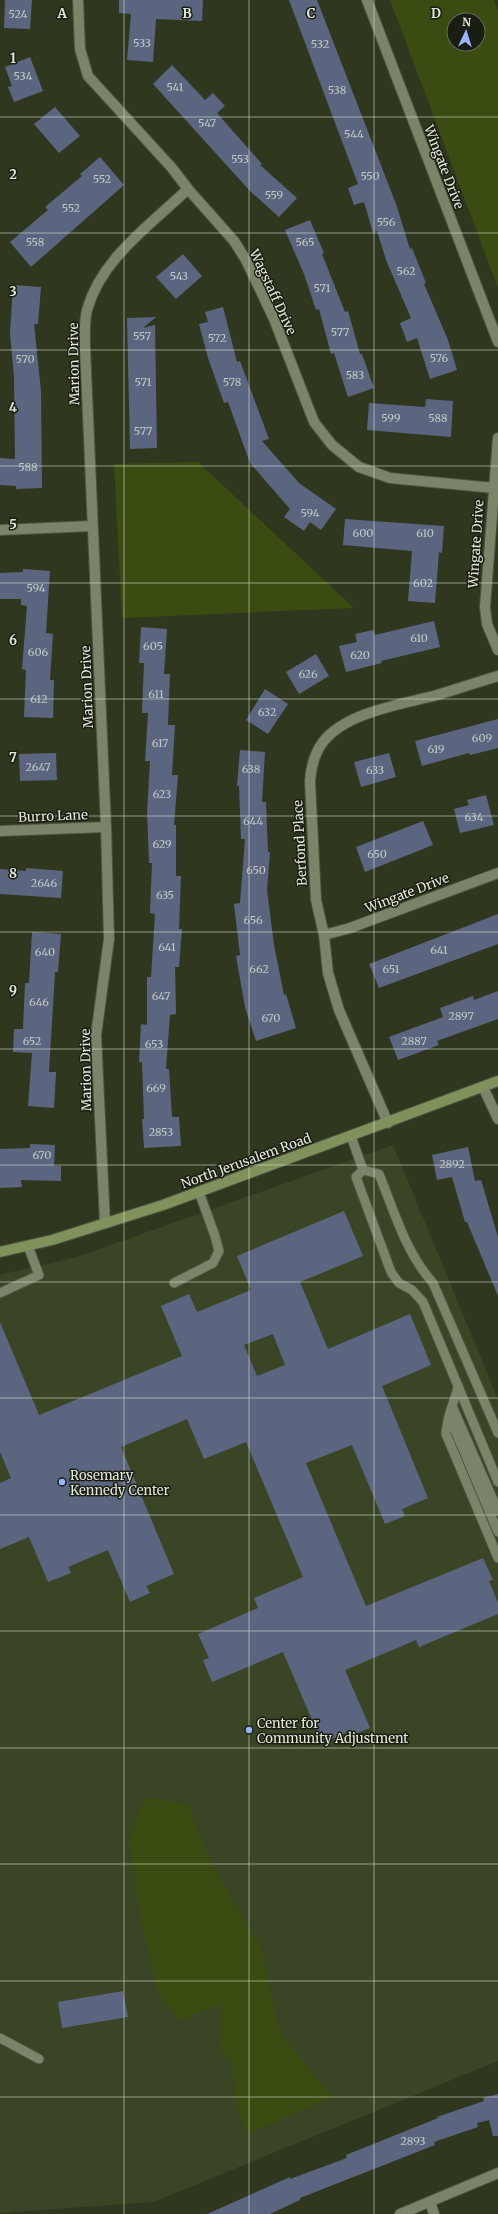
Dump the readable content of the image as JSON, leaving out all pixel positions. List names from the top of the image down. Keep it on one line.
{"streets":{"main road":["North Jerusalem Road"],"street":["Wingate Drive","Wagstaff Drive","Marion Drive","Burro Lane","Berfond Place"]},"crossings":[["Wingate Drive","Wagstaff Drive"],["Wingate Drive","Berfond Place"],["Wagstaff Drive","Marion Drive"],["Marion Drive","Burro Lane"],["Marion Drive","North Jerusalem Road"],["Berfond Place","North Jerusalem Road"]],"places":["Rosemary Kennedy Center","Center for Community Adjustment"],"house_numbers":["524","533","532","534","541","538","547","544","553","550","552","559","552","556","558","565","562","543","571","577","557","572","576","570","583","571","578","599","588","577","588","594","600","610","602","594","610","605","606","620","626","611","612","632","609","617","619","2647","638","633","623","634","644","629","650","650","2646","635","656","641","641","640","662","651","647","646","2897","670","652","2887","653","669","2853","670","2892","2893"],"north":"top","grid":{"columns":["A","B","C","D"],"rows":["1","2","3","4","5","6","7","8","9"]}}
